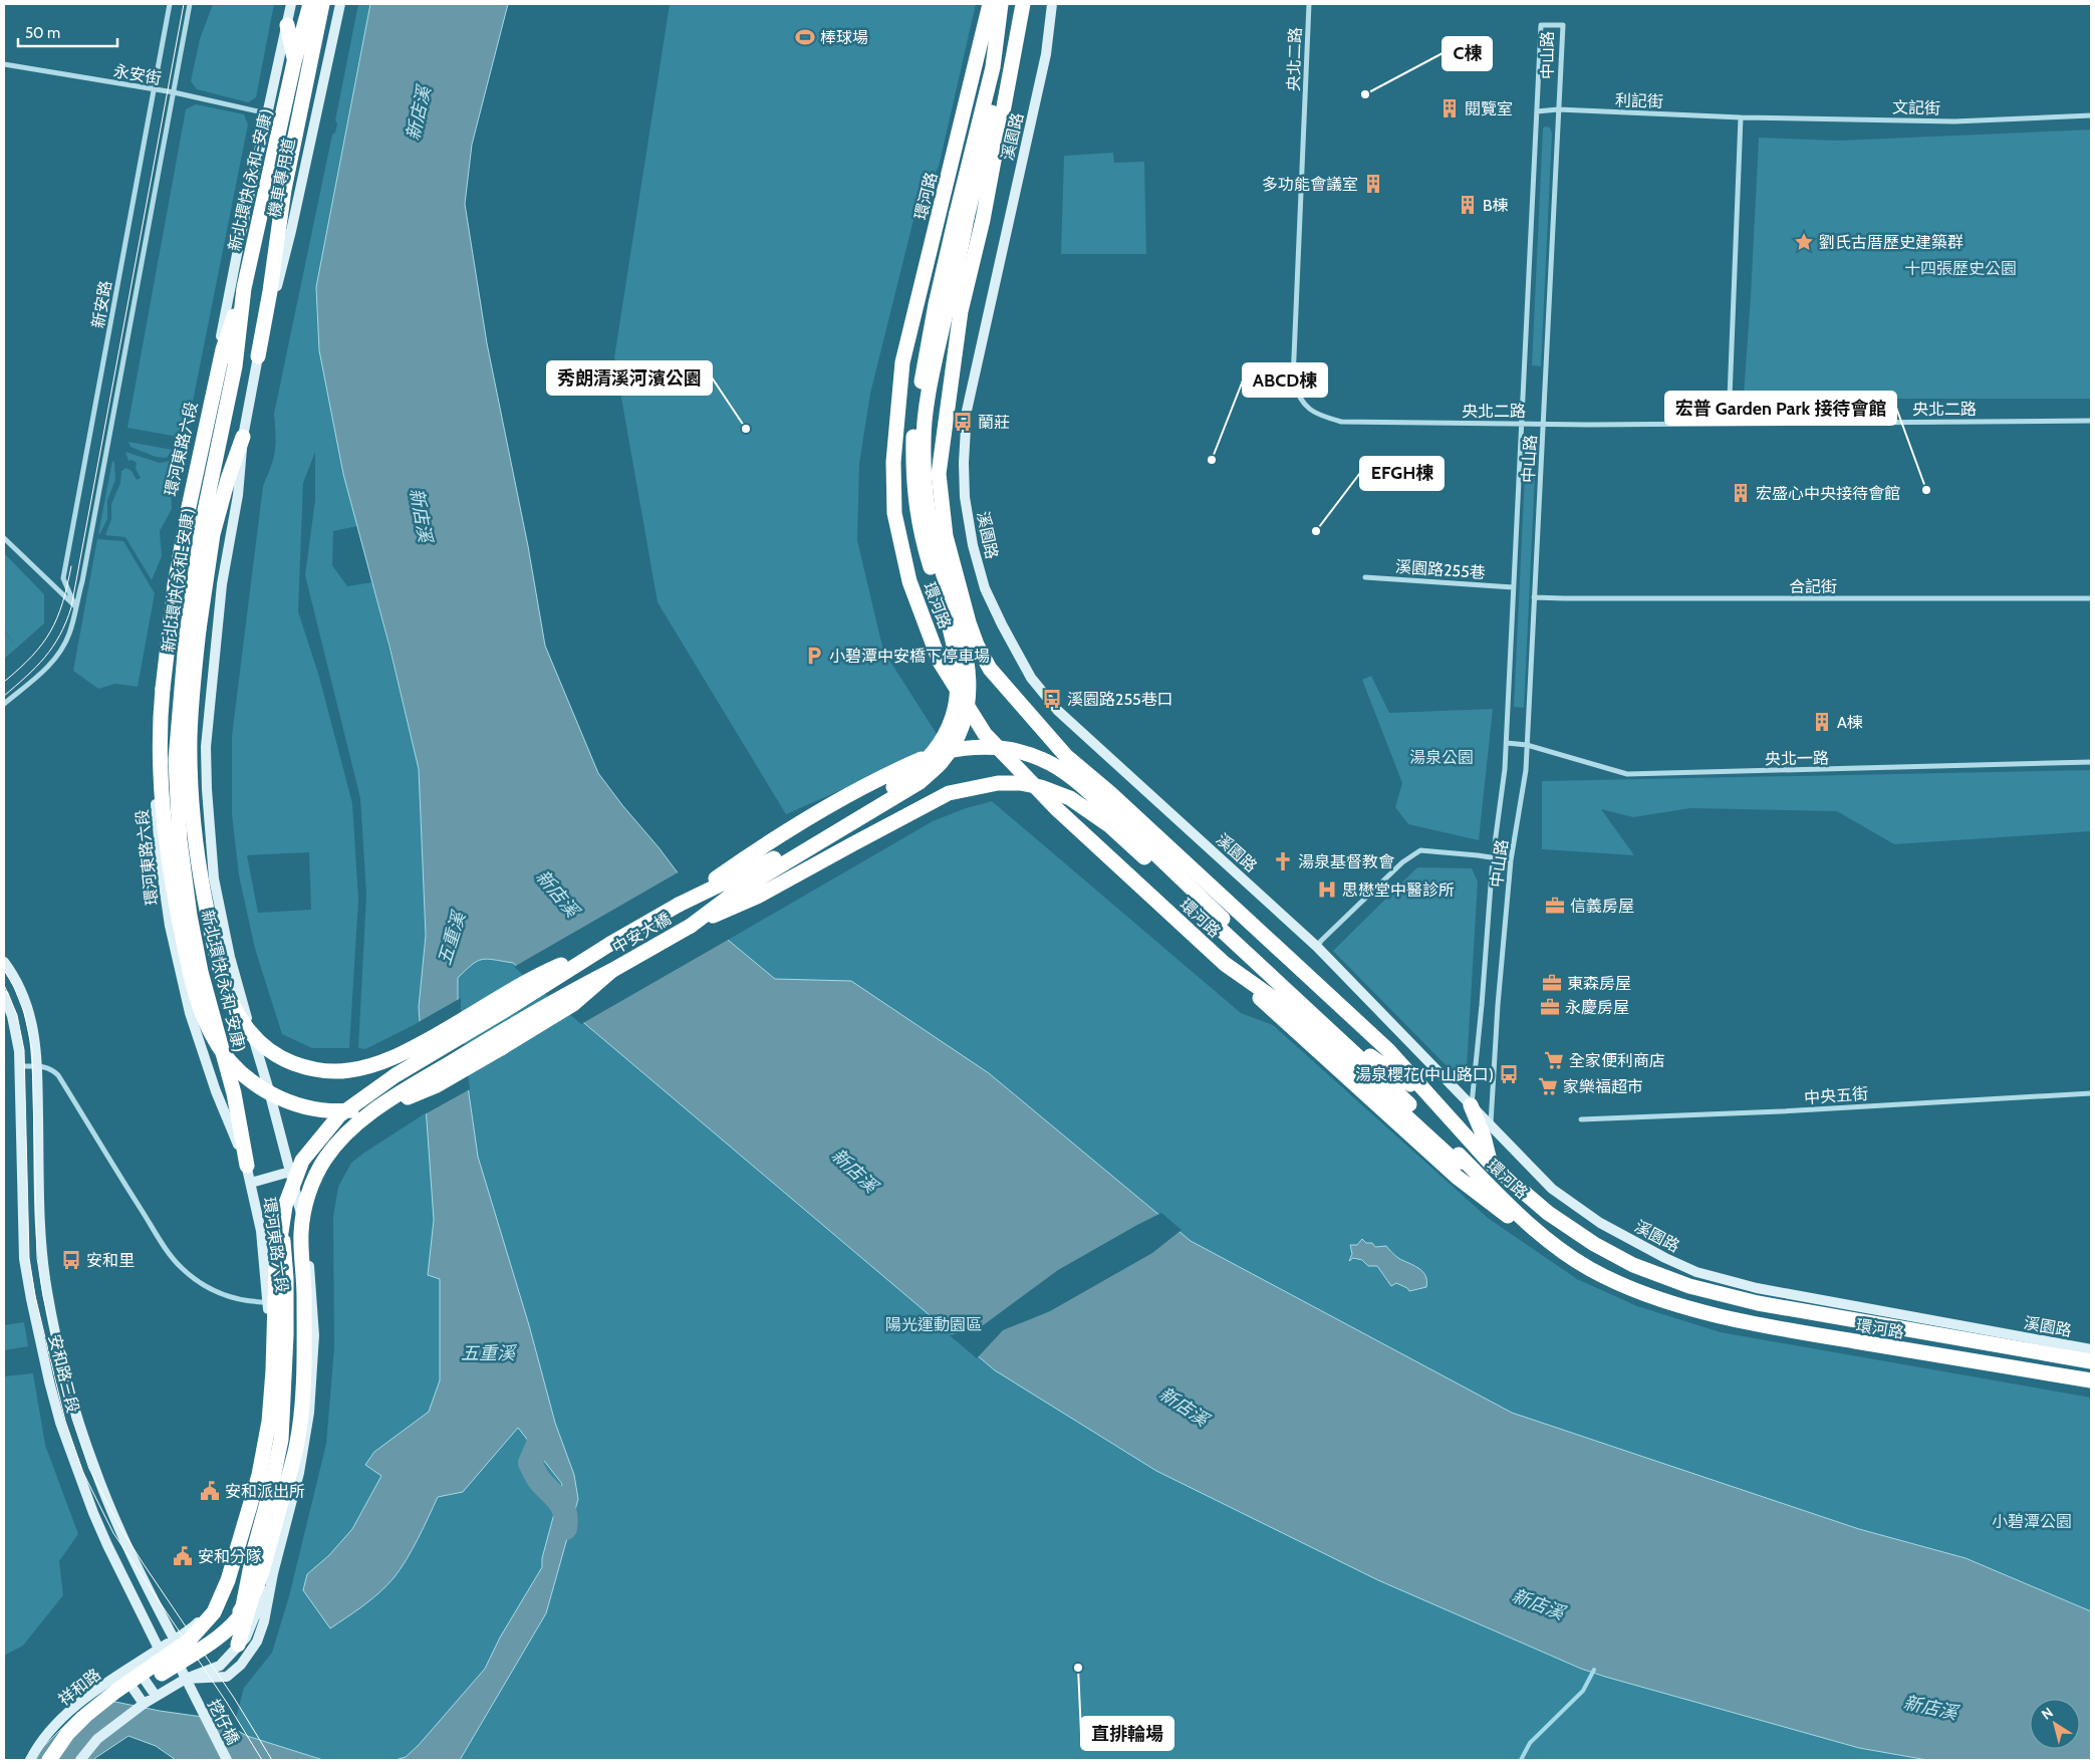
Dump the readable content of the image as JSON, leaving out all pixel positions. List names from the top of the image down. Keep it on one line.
{"streets":{"highway":["新北環快(永和-安康)","環河路","中安大橋"],"main road":["溪園路","環河東路六段","安和路三段","祥和路","挖仔橋"],"street":["中山路","央北二路","永安街","利記街","文記街","機車專用道","新安路","溪園路255巷","合記街","央北一路","中央五街"]},"crossings":[["中山路","央北二路"],["中山路","利記街"],["中山路","溪園路"],["中山路","環河路"],["中山路","溪園路255巷"],["中山路","合記街"],["中山路","央北一路"],["永安街","新安路"],["永安街","環河東路六段"],["利記街","文記街"],["溪園路","環河路"],["機車專用道","新北環快(永和-安康)"],["機車專用道","環河東路六段"],["新北環快(永和-安康)","環河東路六段"],["環河東路六段","安和路三段"],["環河東路六段","祥和路"],["安和路三段","祥和路"],["安和路三段","挖仔橋"]],"water":["新店溪","五重溪"],"parks":["十四張歷史公園","湯泉公園","陽光運動園區","小碧潭公園"],"places":{"sports":["棒球場"],"other":["C棟","秀朗清溪河濱公園","ABCD棟","宏普 Garden Park 接待會館","EFGH棟","直排輪場"],"building":["閱覽室","多功能會議室","B棟","宏盛心中央接待會館","A棟"],"place":["劉氏古厝歷史建築群"],"bus stop":["蘭莊","溪園路255巷口","湯泉櫻花(中山路口)","安和里"],"parking":["小碧潭中安橋下停車場"],"church":["湯泉基督教會"],"hospital":["思懋堂中醫診所"],"office":["信義房屋","東森房屋","永慶房屋"],"supermarket":["全家便利商店","家樂福超市"],"public building":["安和派出所","安和分隊"]},"scale_bar":"50 m","north":"top left"}
